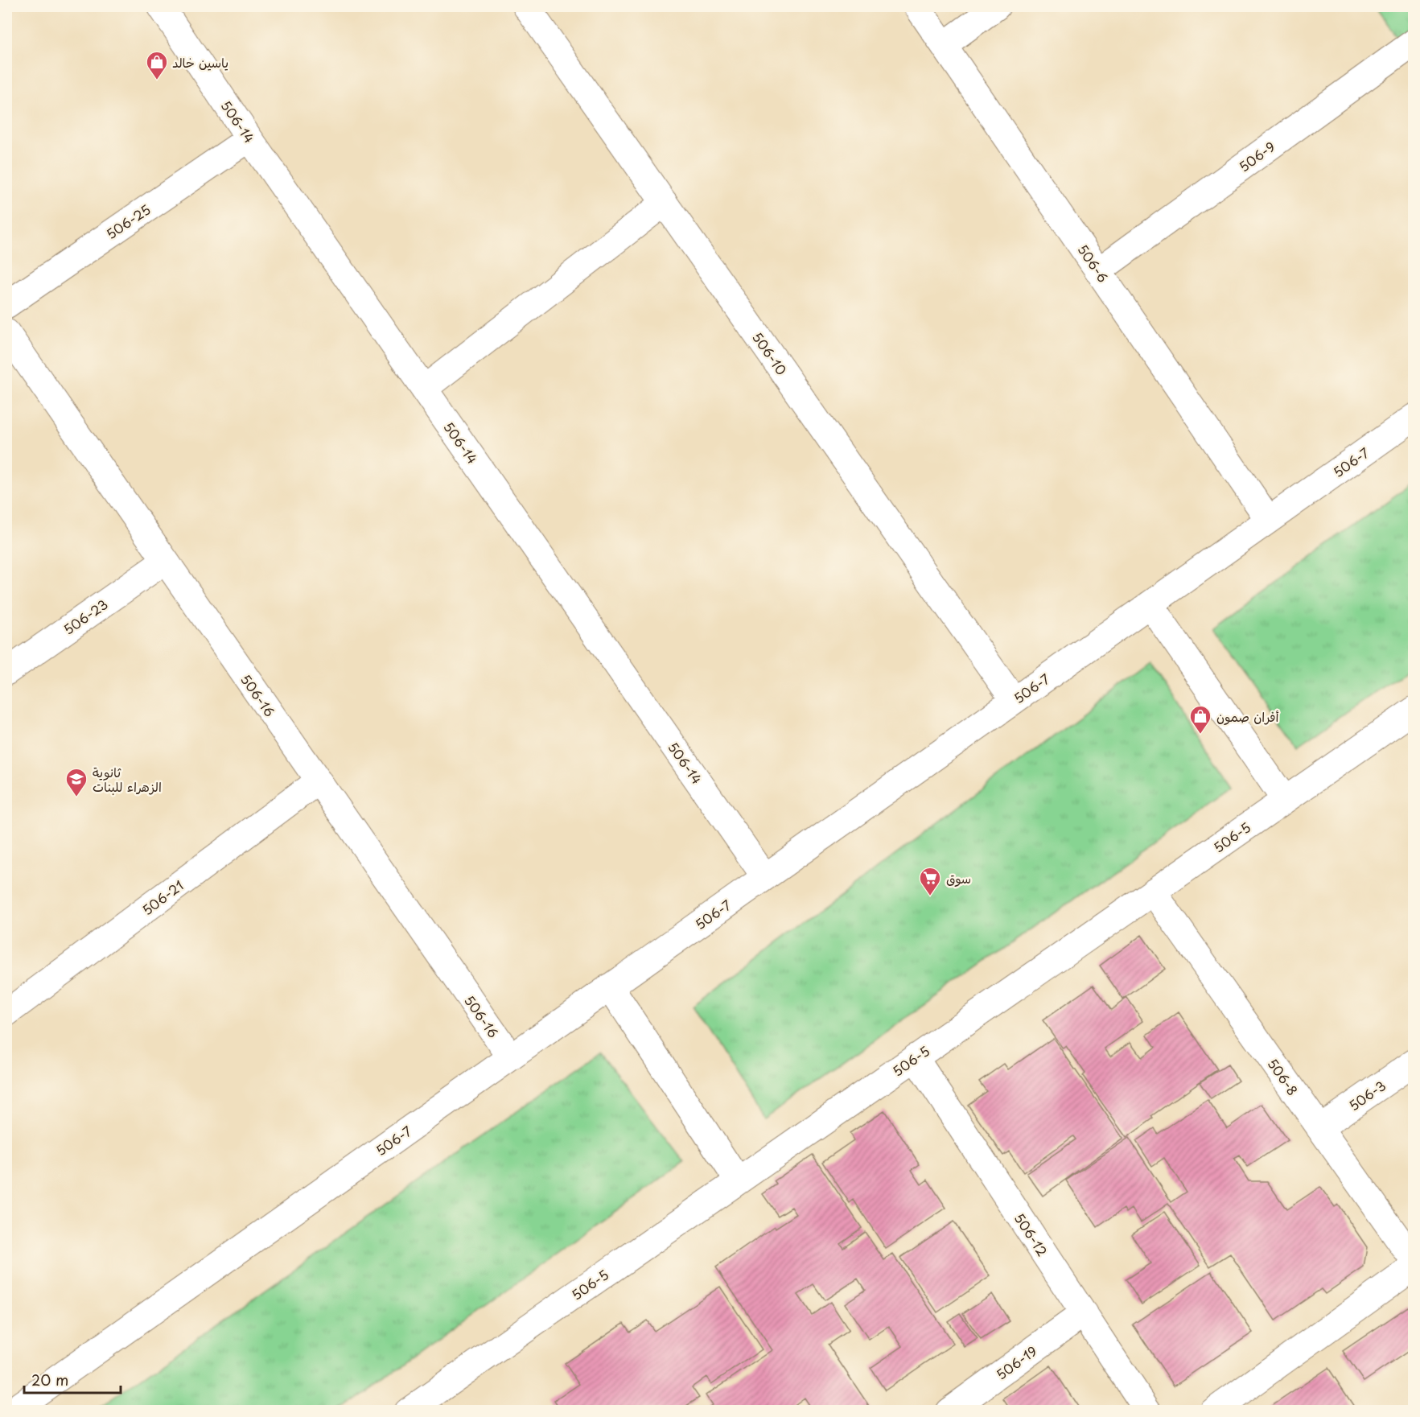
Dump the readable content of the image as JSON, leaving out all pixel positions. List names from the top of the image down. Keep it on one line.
{"streets":{"street":["506-14","506-9","506-25","506-6","506-10","506-7","506-23","506-16","506-5","506-21","506-8","506-3","506-12","506-19"]},"crossings":[["506-14","506-25"],["506-14","506-7"],["506-9","506-6"],["506-6","506-7"],["506-10","506-7"],["506-7","506-16"],["506-23","506-16"],["506-16","506-21"],["506-5","506-8"],["506-5","506-12"],["506-8","506-3"],["506-12","506-19"]],"places":{"shop":["ياسين خالد","أفران صمون"],"school or university":["ثانوية الزهراء للبنات"],"supermarket":["سوق"]},"scale_bar":"20 m"}
